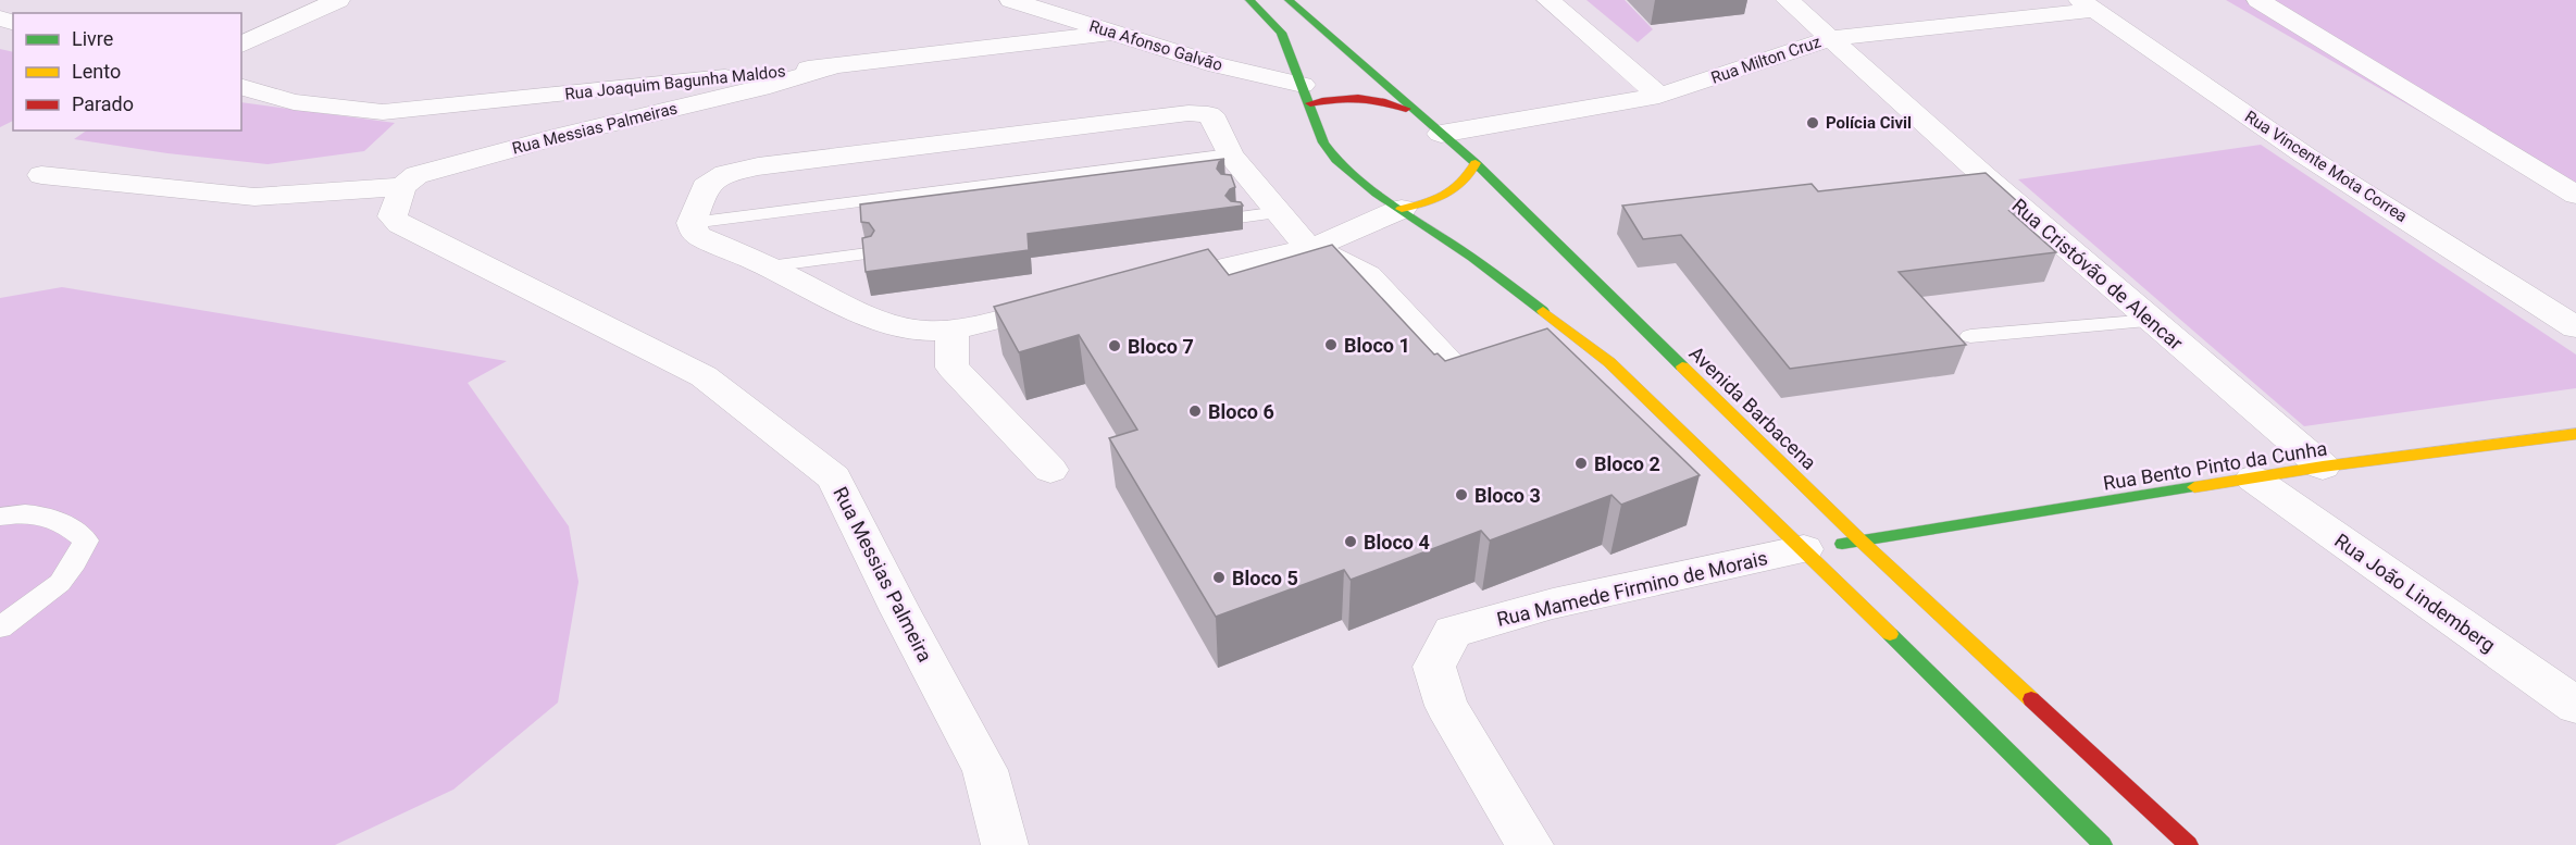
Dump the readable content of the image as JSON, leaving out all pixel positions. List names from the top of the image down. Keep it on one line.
{"streets":{"main road":["Avenida Barbacena","Rua Bento Pinto da Cunha","Rua Mamede Firmino de Morais"],"street":["Rua Afonso Galvão","Rua Milton Cruz","Rua Joaquim Bagunha Maldos","Rua Messias Palmeiras","Rua Vincente Mota Correa","Rua Cristóvão de Alencar","Rua Messias Palmeira","Rua João Lindemberg"]},"crossings":[["Rua Afonso Galvão","Rua Joaquim Bagunha Maldos"],["Rua Milton Cruz","Rua Vincente Mota Correa"],["Rua Milton Cruz","Rua Cristóvão de Alencar"],["Rua Milton Cruz","Avenida Barbacena"],["Rua Joaquim Bagunha Maldos","Rua Messias Palmeiras"],["Rua Messias Palmeiras","Rua Messias Palmeira"],["Rua Cristóvão de Alencar","Rua Bento Pinto da Cunha"],["Avenida Barbacena","Rua Bento Pinto da Cunha"],["Avenida Barbacena","Rua Mamede Firmino de Morais"],["Rua Bento Pinto da Cunha","Rua Mamede Firmino de Morais"],["Rua Bento Pinto da Cunha","Rua João Lindemberg"]],"places":["Polícia Civil","Bloco 1","Bloco 7","Bloco 6","Bloco 2","Bloco 3","Bloco 4","Bloco 5"],"legend":["Livre","Lento","Parado"]}
